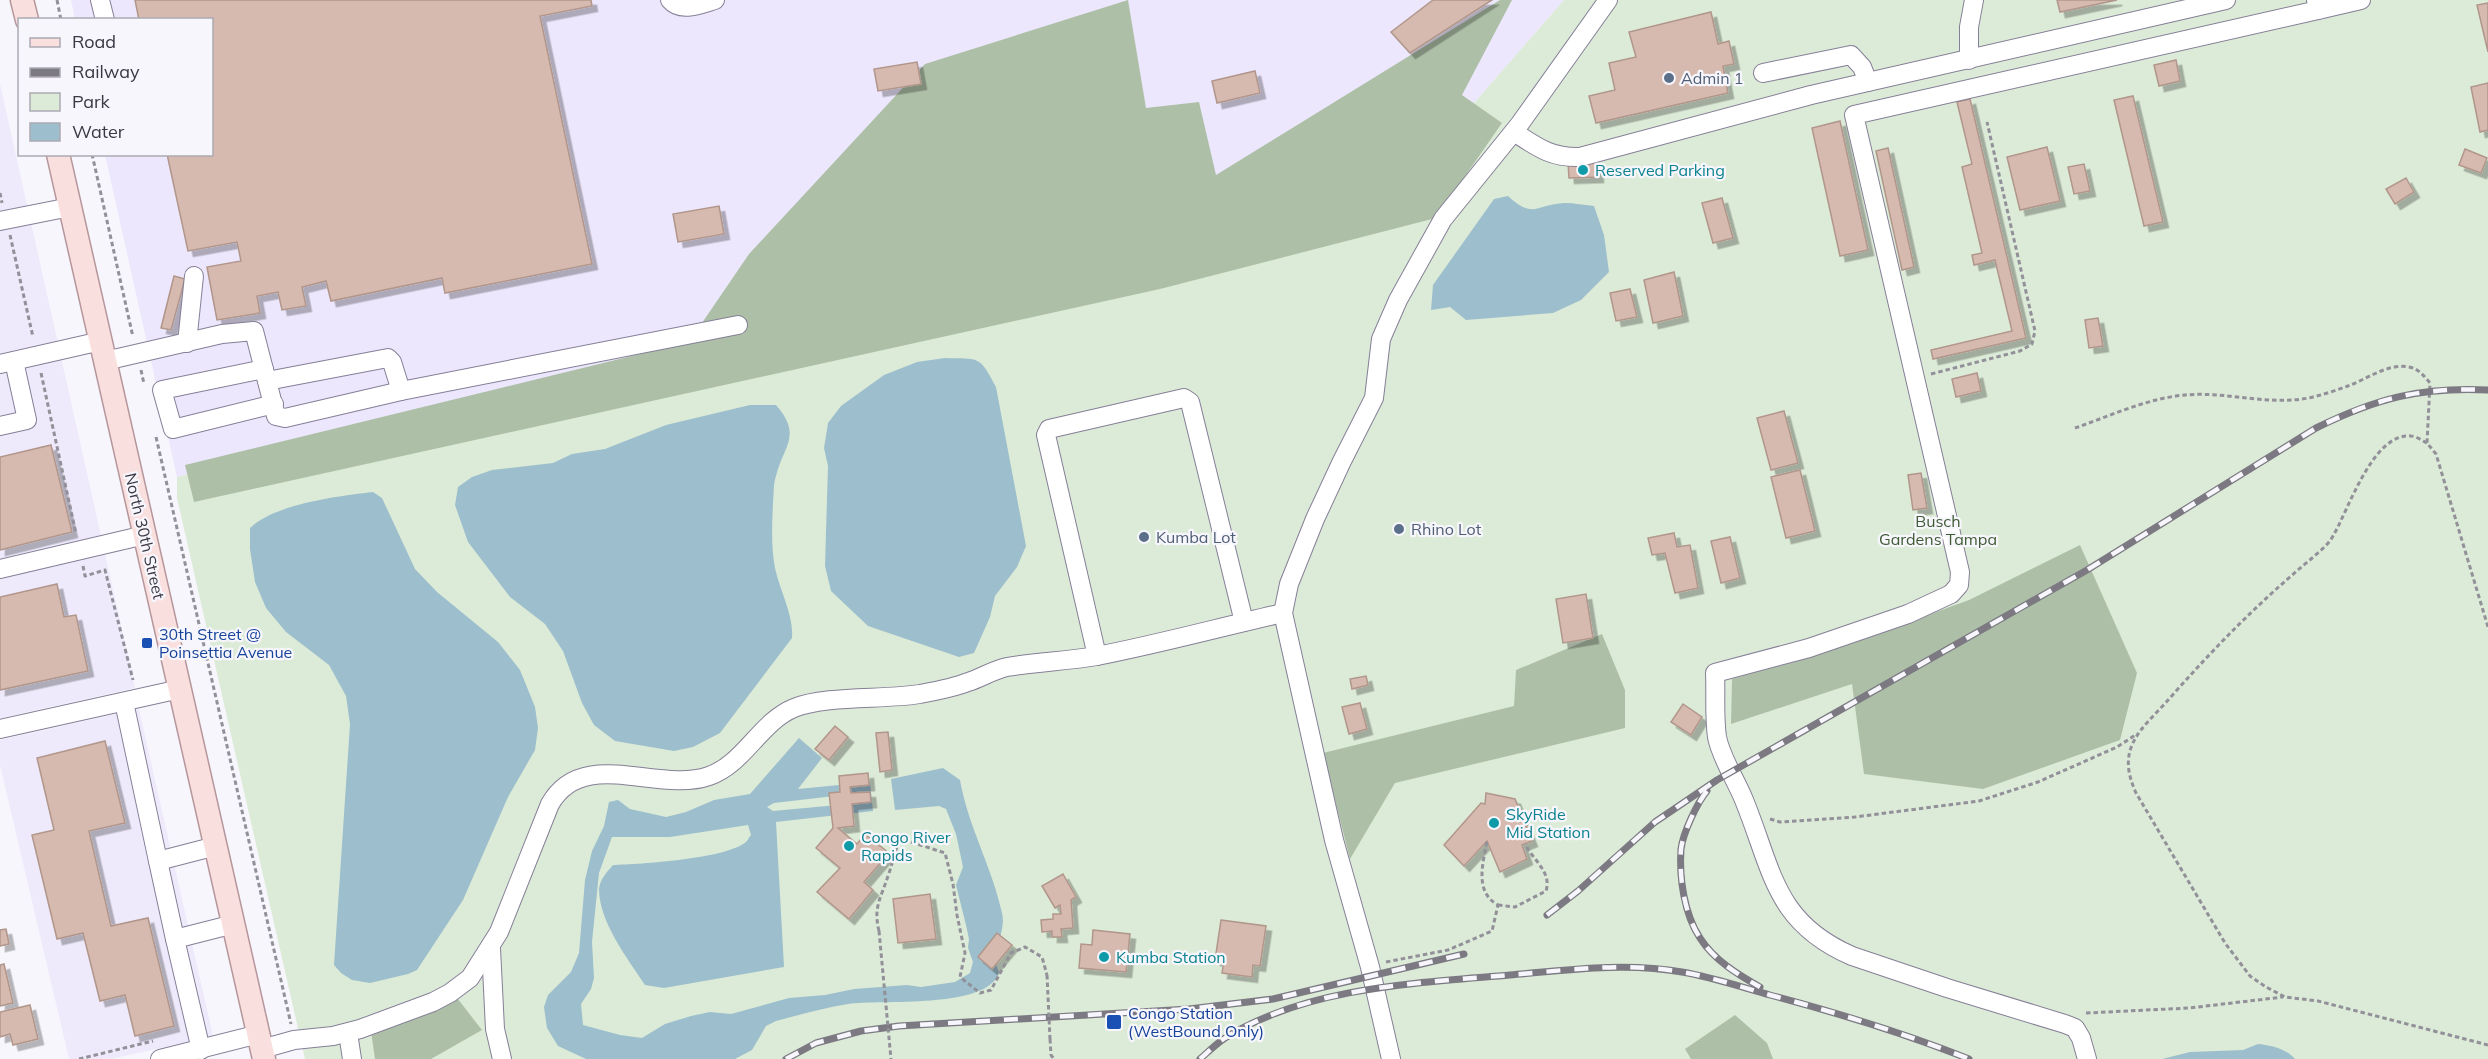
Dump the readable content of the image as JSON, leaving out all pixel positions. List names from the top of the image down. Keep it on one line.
{"streets":{"main road":["North 30th Street"]},"parks":["Busch Gardens Tampa"],"places":{"other":["Admin 1","Reserved Parking","Rhino Lot","Kumba Lot","SkyRide Mid Station","Congo River Rapids","Kumba Station"],"transit":["30th Street @ Poinsettia Avenue","Congo Station (WestBound Only)"]},"legend":["Road","Railway","Park","Water"]}
